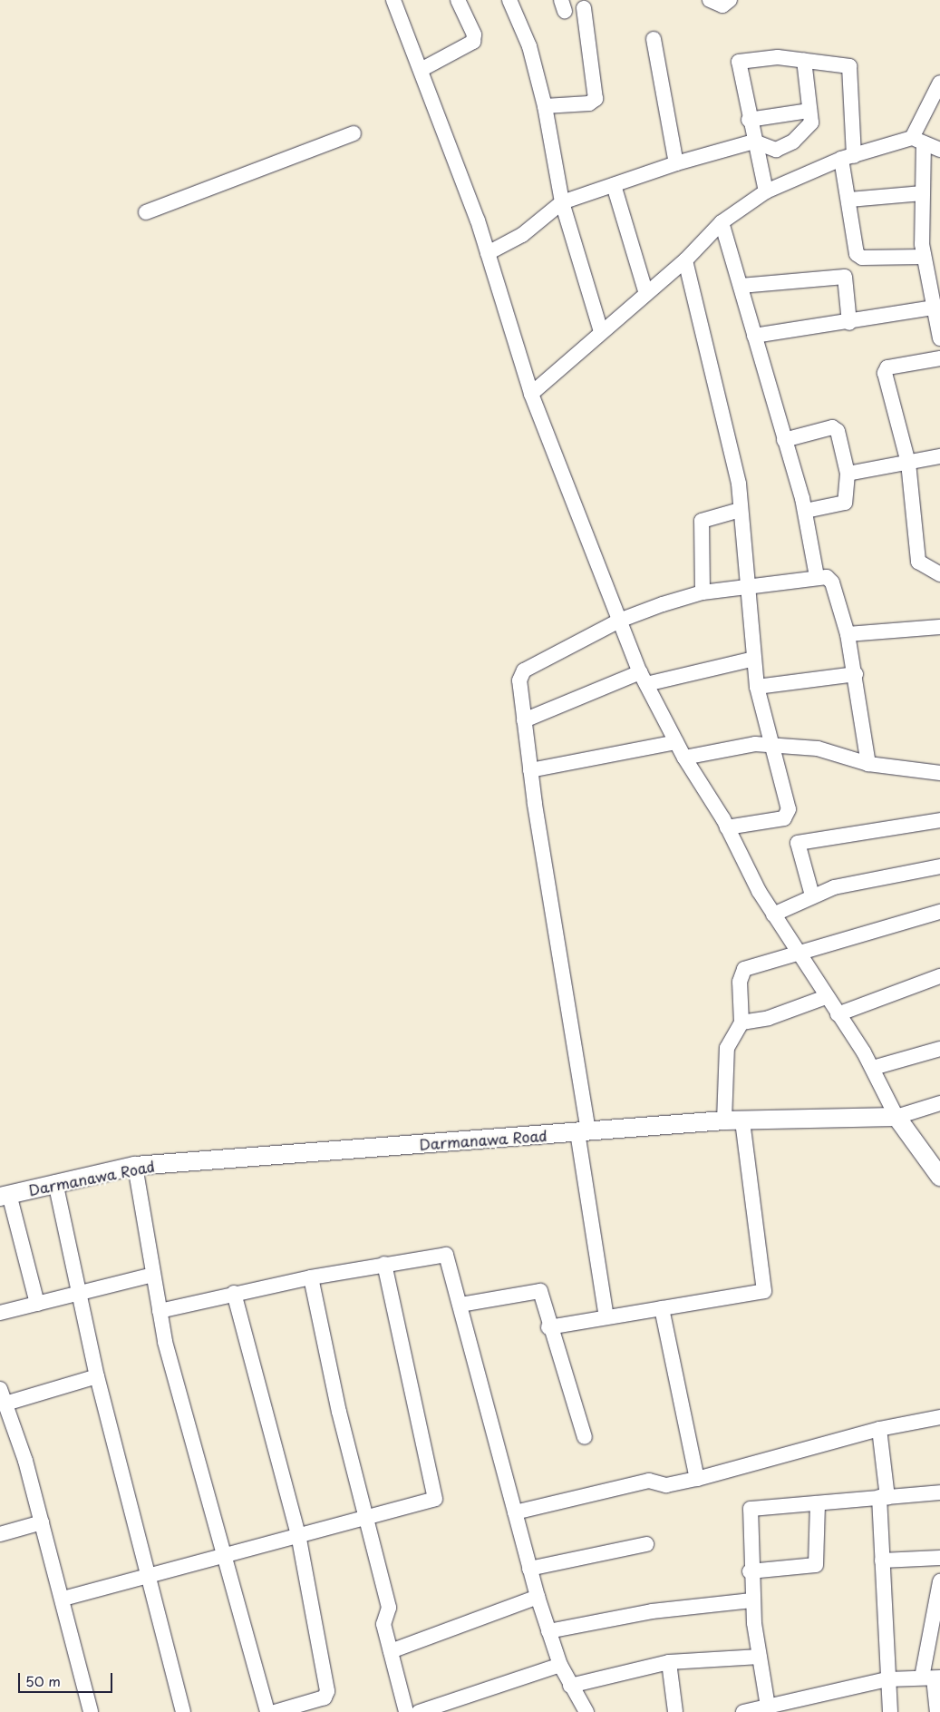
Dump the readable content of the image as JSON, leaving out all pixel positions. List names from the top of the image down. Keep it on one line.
{"streets":{"street":["Darmanawa Road"]},"scale_bar":"50 m"}
